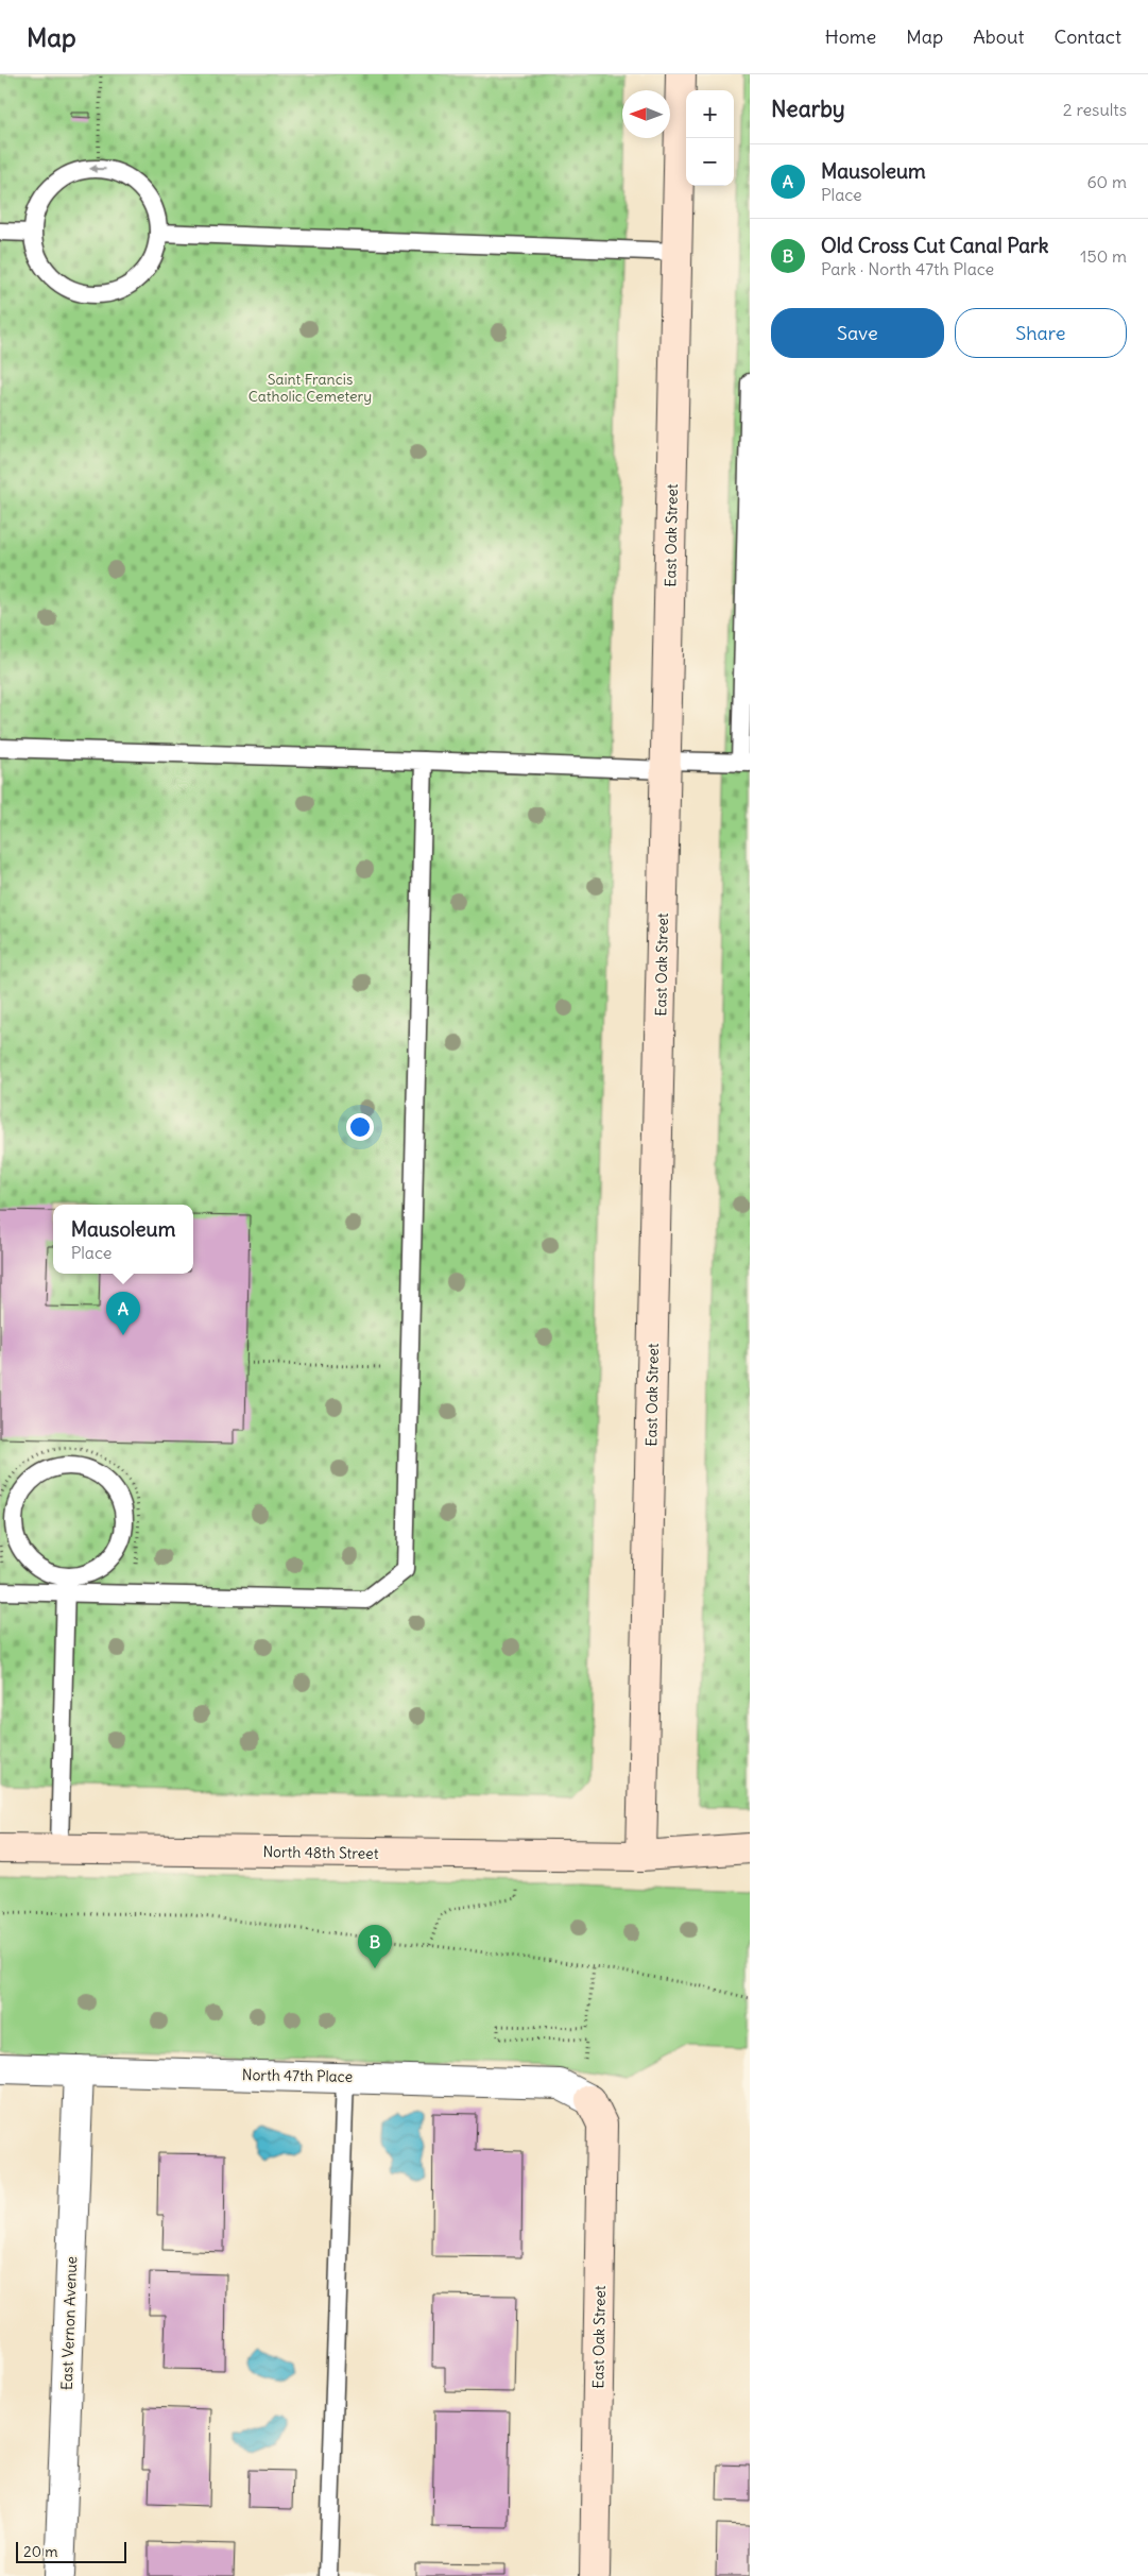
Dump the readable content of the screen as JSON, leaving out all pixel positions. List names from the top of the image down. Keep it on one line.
{"streets":{"street":["East Oak Street","North 48th Street","North 47th Place","East Vernon Avenue"]},"crossings":[["East Oak Street","North 48th Street"],["East Oak Street","North 47th Place"],["North 47th Place","East Vernon Avenue"]],"parks":["Saint Francis Catholic Cemetery"],"scale_bar":"20 m","north":"left","page":{"header":"Map","nav":["Home","Map","About","Contact"],"heading":["Nearby","2 results"],"map_buttons":["+","−"],"list":[{"mark":"A","name":"Mausoleum","note":"Place","value":"60 m"},{"mark":"B","name":"Old Cross Cut Canal Park","note":"Park · North 47th Place","value":"150 m"}],"buttons":["Save","Share"],"popup":["Mausoleum","Place"],"pins":["A","B"],"scale":"20 m"}}
